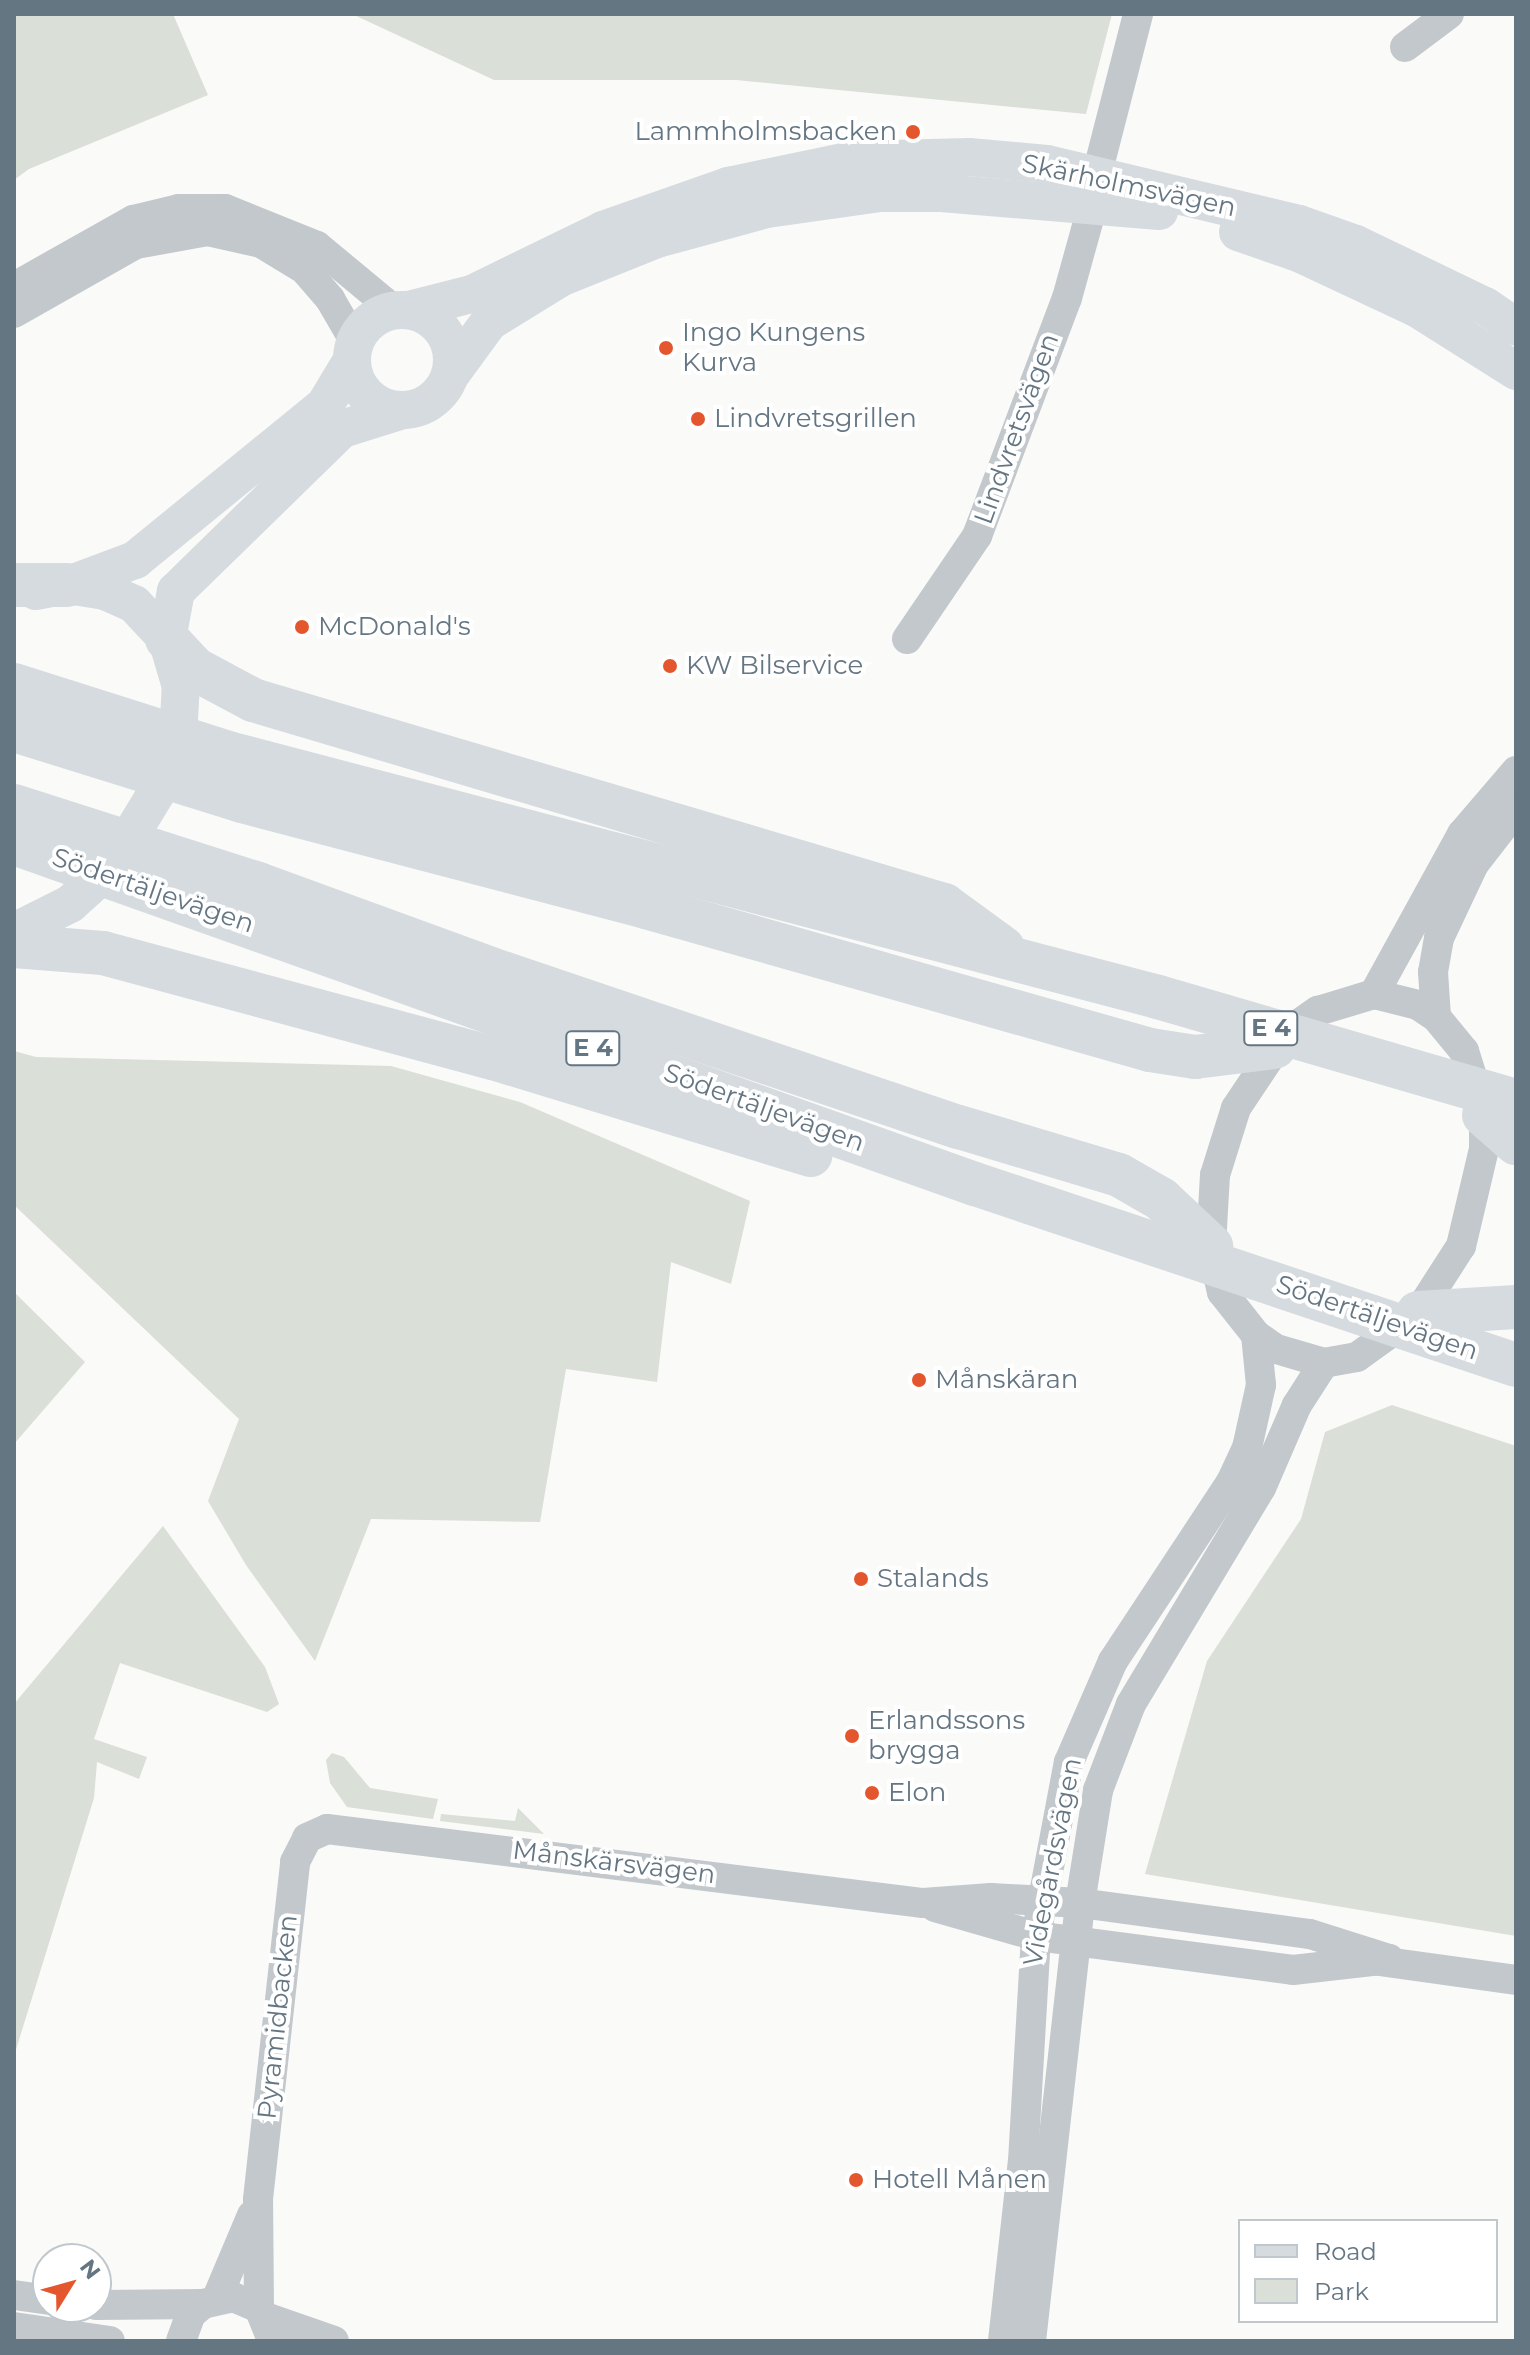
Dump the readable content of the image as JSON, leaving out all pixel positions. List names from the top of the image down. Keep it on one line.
{"streets":{"highway":["Södertäljevägen","E 4"],"main road":["Skärholmsvägen"],"street":["Lindvretsvägen","Videgårdsvägen","Månskärsvägen","Pyramidbacken"]},"crossings":[["Skärholmsvägen","Lindvretsvägen"],["Videgårdsvägen","Månskärsvägen"],["Månskärsvägen","Pyramidbacken"]],"places":["Lammholmsbacken","Ingo Kungens Kurva","Lindvretsgrillen","McDonald's","KW Bilservice","Månskäran","Stalands","Erlandssons brygga","Elon","Hotell Månen"],"legend":["Road","Park"],"north":"top right"}
